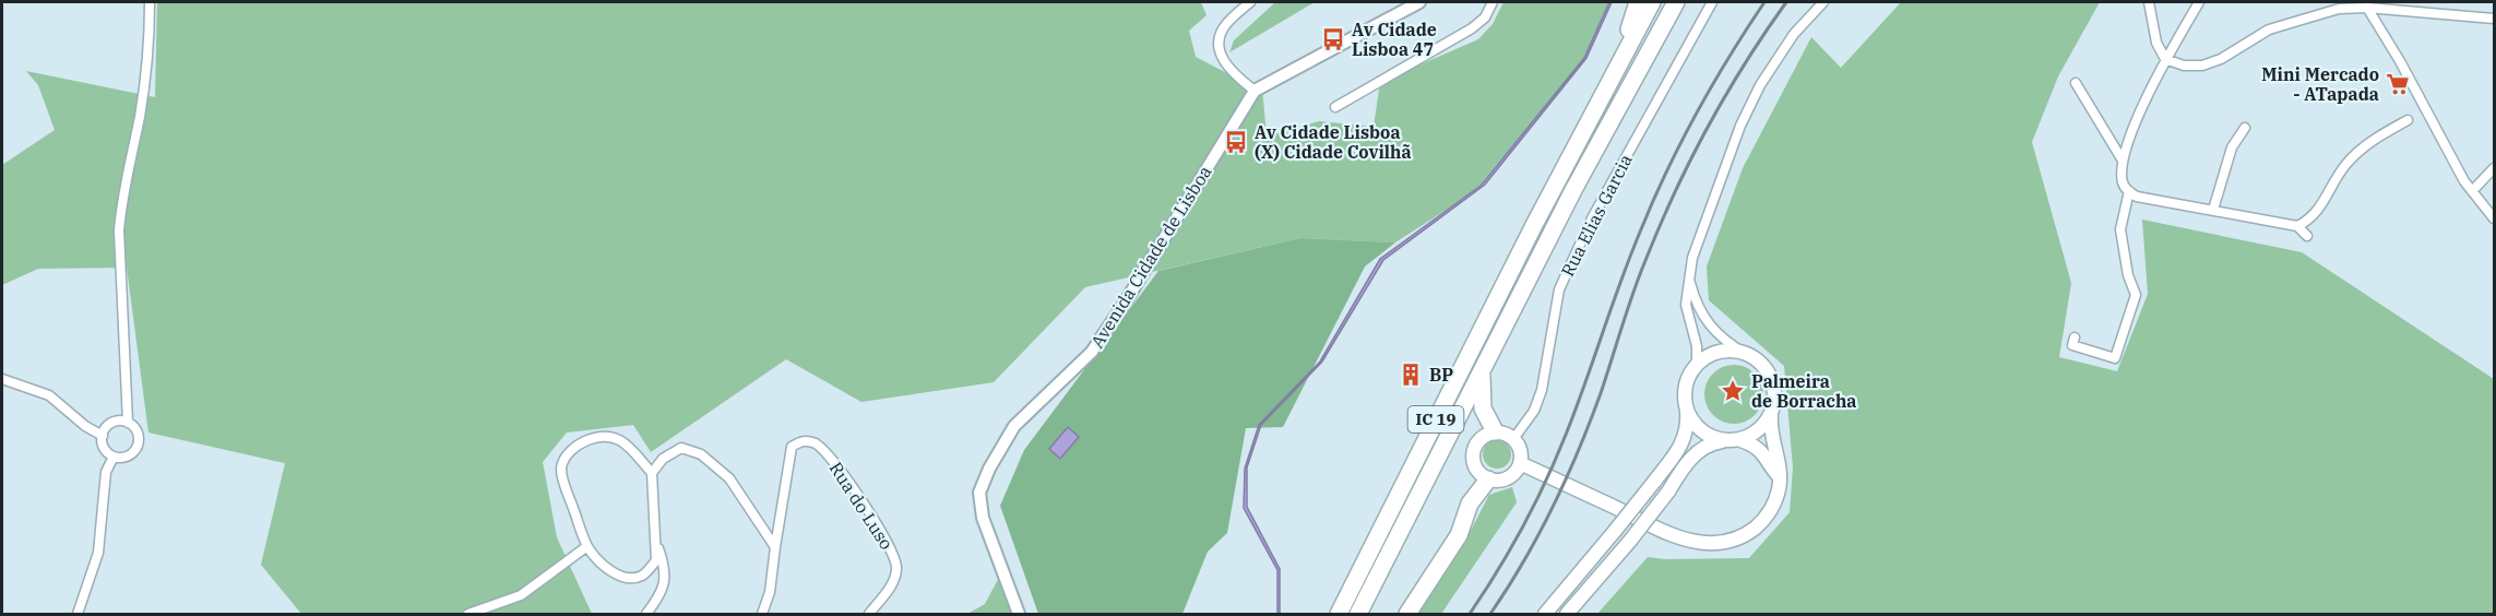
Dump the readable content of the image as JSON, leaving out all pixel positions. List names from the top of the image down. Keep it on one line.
{"streets":{"highway":["IC 19"],"street":["Rua Elias Garcia","Avenida Cidade de Lisboa","Rua do Luso"]},"places":{"bus stop":["Av Cidade Lisboa 47","Av Cidade Lisboa (X) Cidade Covilhã"],"supermarket":["Mini Mercado - ATapada"],"building":["BP"],"place":["Palmeira de Borracha"]}}
